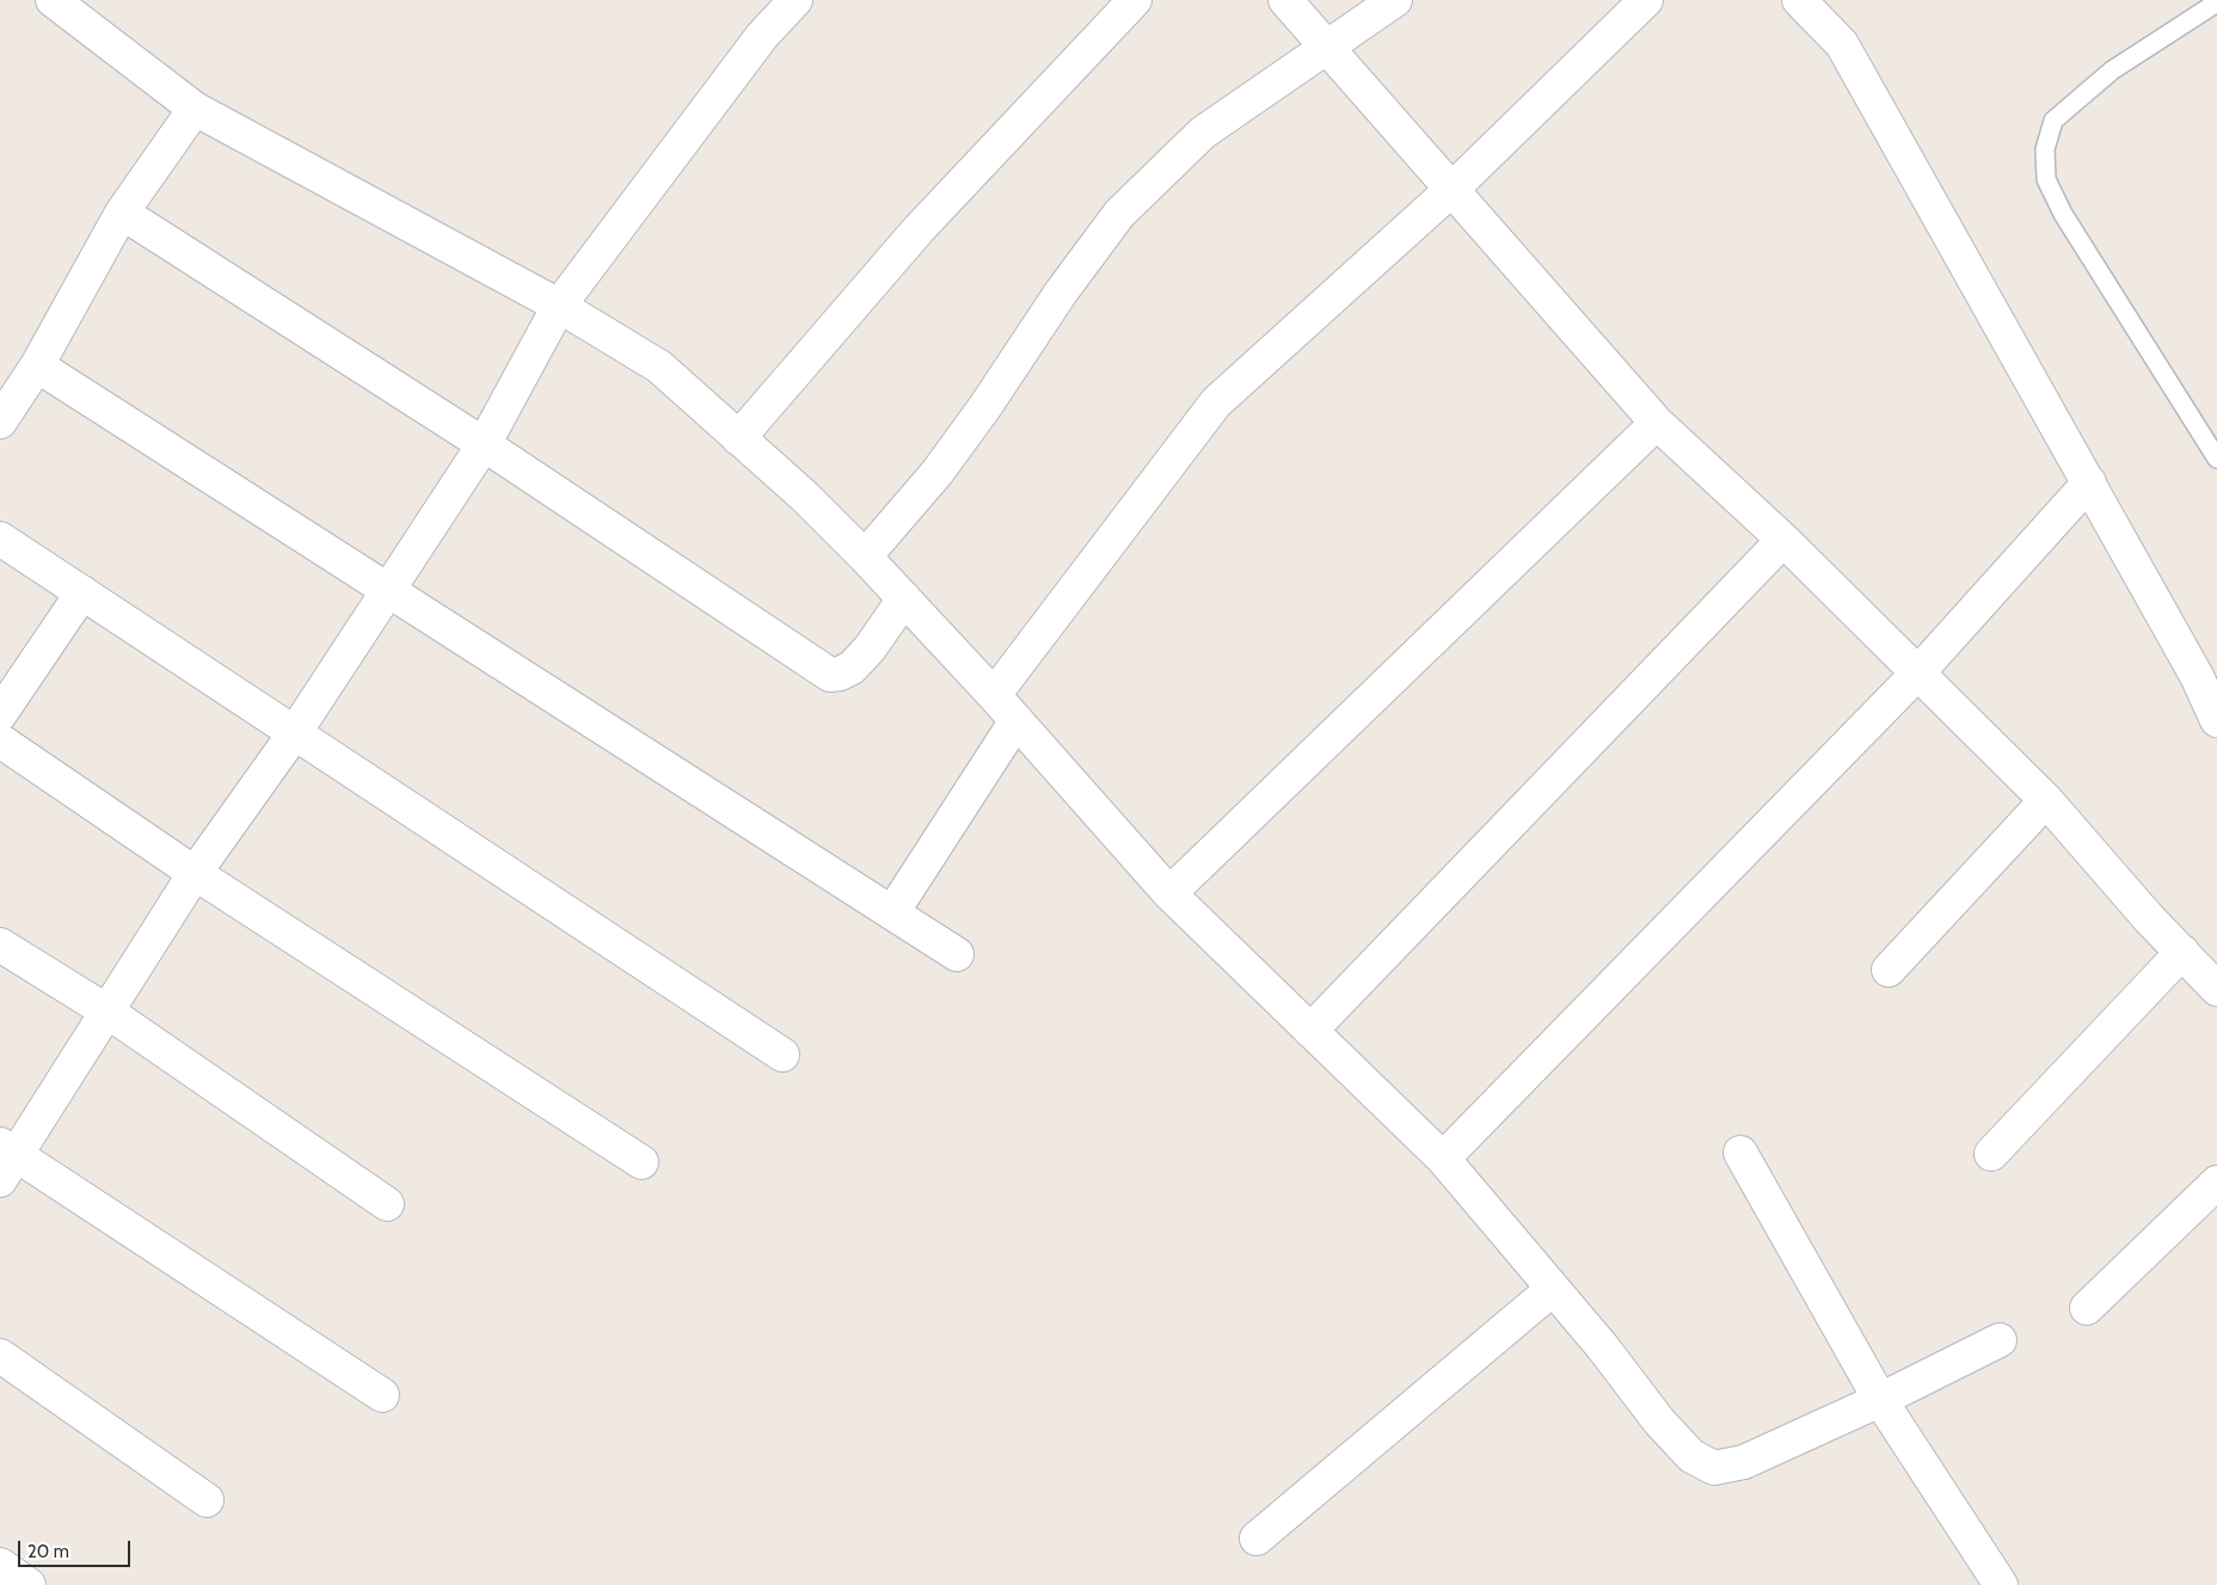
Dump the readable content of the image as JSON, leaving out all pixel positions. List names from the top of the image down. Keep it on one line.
{"scale_bar":"20 m"}
